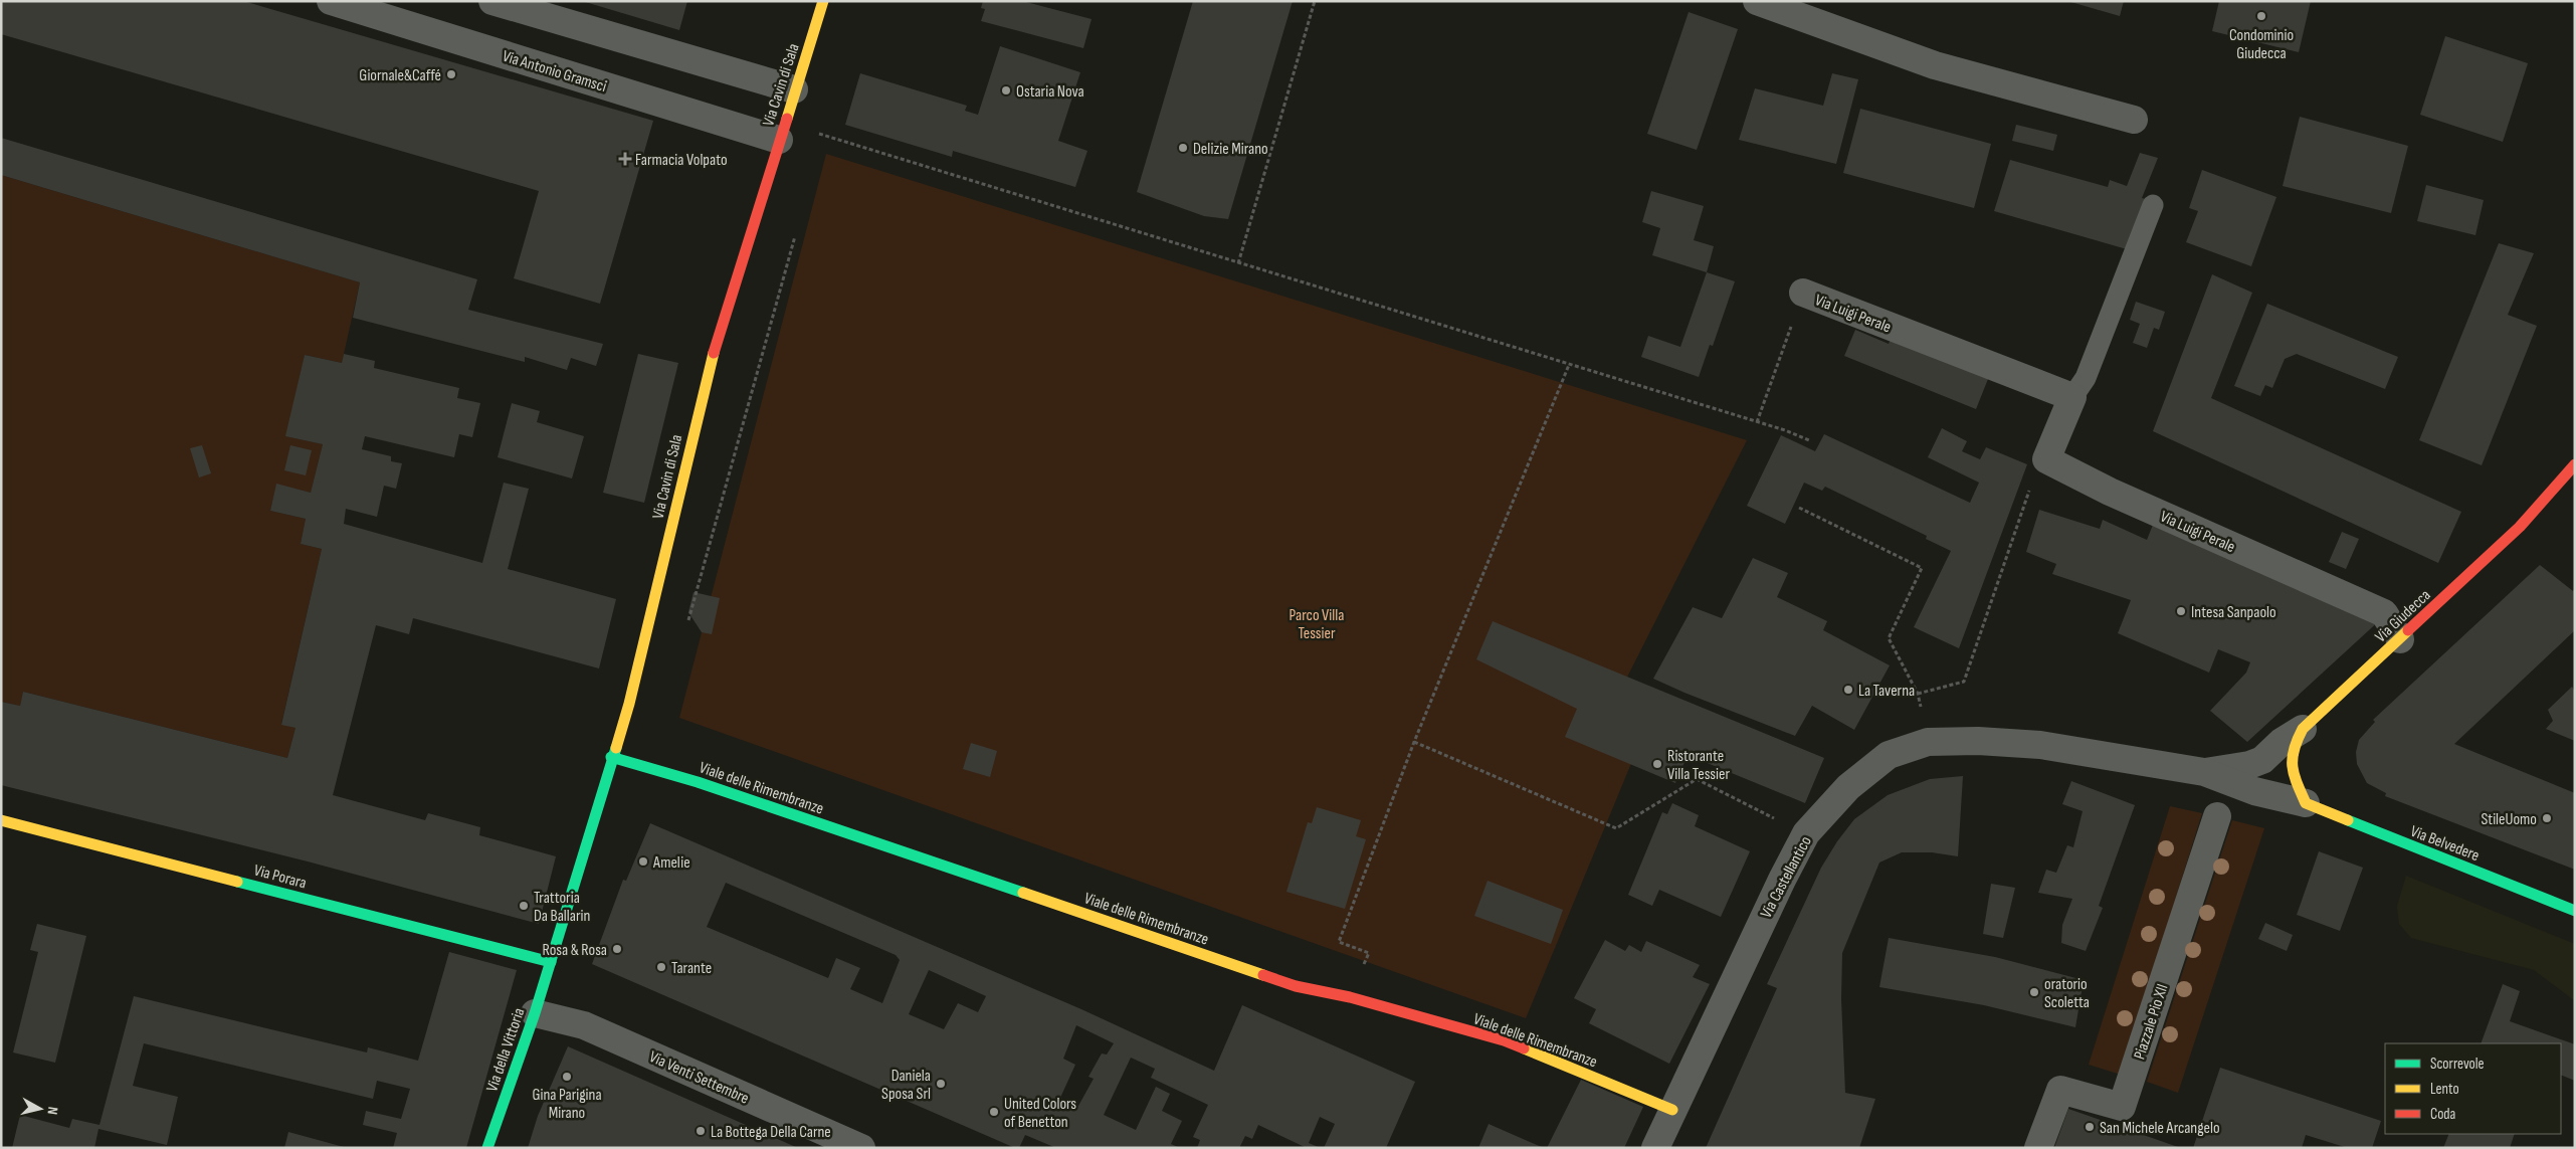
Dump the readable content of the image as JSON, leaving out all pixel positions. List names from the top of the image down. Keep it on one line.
{"streets":{"street":["Via Antonio Gramsci","Via Cavin di Sala","Via Luigi Perale","Via Giudecca","Viale delle Rimembranze","Via Belvedere","Via Porara","Via Castellantico","Piazzale Pio XII","Via della Vittoria","Via Venti Settembre"]},"crossings":[["Via Antonio Gramsci","Via Cavin di Sala"],["Via Cavin di Sala","Viale delle Rimembranze"],["Via Cavin di Sala","Via Porara"],["Via Cavin di Sala","Via della Vittoria"],["Via Luigi Perale","Via Giudecca"],["Via Giudecca","Via Belvedere"],["Via Giudecca","Via Castellantico"],["Viale delle Rimembranze","Via Castellantico"],["Via Belvedere","Via Castellantico"],["Via Porara","Via della Vittoria"],["Via della Vittoria","Via Venti Settembre"]],"parks":["Parco Villa Tessier"],"places":{"other":["Condominio Giudecca","Giornale&Caffé","Ostaria Nova","Delizie Mirano","Intesa Sanpaolo","La Taverna","Ristorante Villa Tessier","StileUomo","Amelie","Trattoria Da Ballarin","Rosa & Rosa","Tarante","oratorio Scoletta","Gina Parigina Mirano","Daniela Sposa Srl","United Colors of Benetton","San Michele Arcangelo","La Bottega Della Carne"],"health":["Farmacia Volpato"]},"legend":["Scorrevole","Lento","Coda"],"north":"right"}
